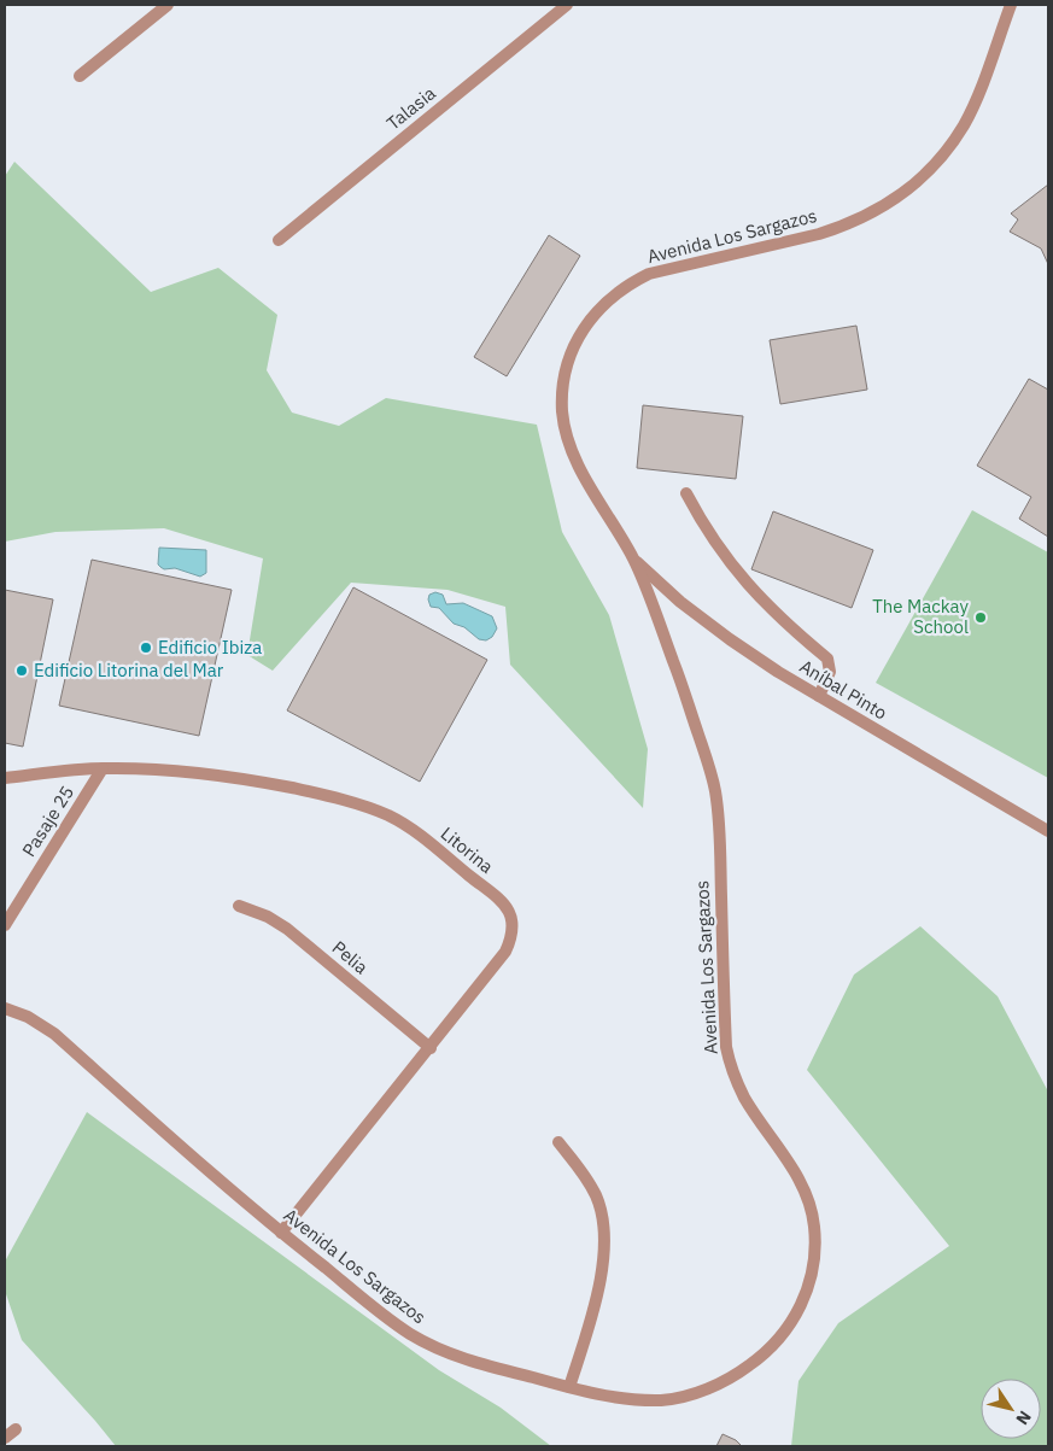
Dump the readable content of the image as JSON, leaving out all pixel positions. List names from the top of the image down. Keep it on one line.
{"streets":{"street":["Talasia","Avenida Los Sargazos","Aníbal Pinto","Pasaje 25","Litorina","Pelia"]},"crossings":[["Avenida Los Sargazos","Aníbal Pinto"],["Avenida Los Sargazos","Litorina"],["Pasaje 25","Litorina"],["Litorina","Pelia"]],"places":["The Mackay School","Edificio Ibiza","Edificio Litorina del Mar"],"north":"bottom right"}
